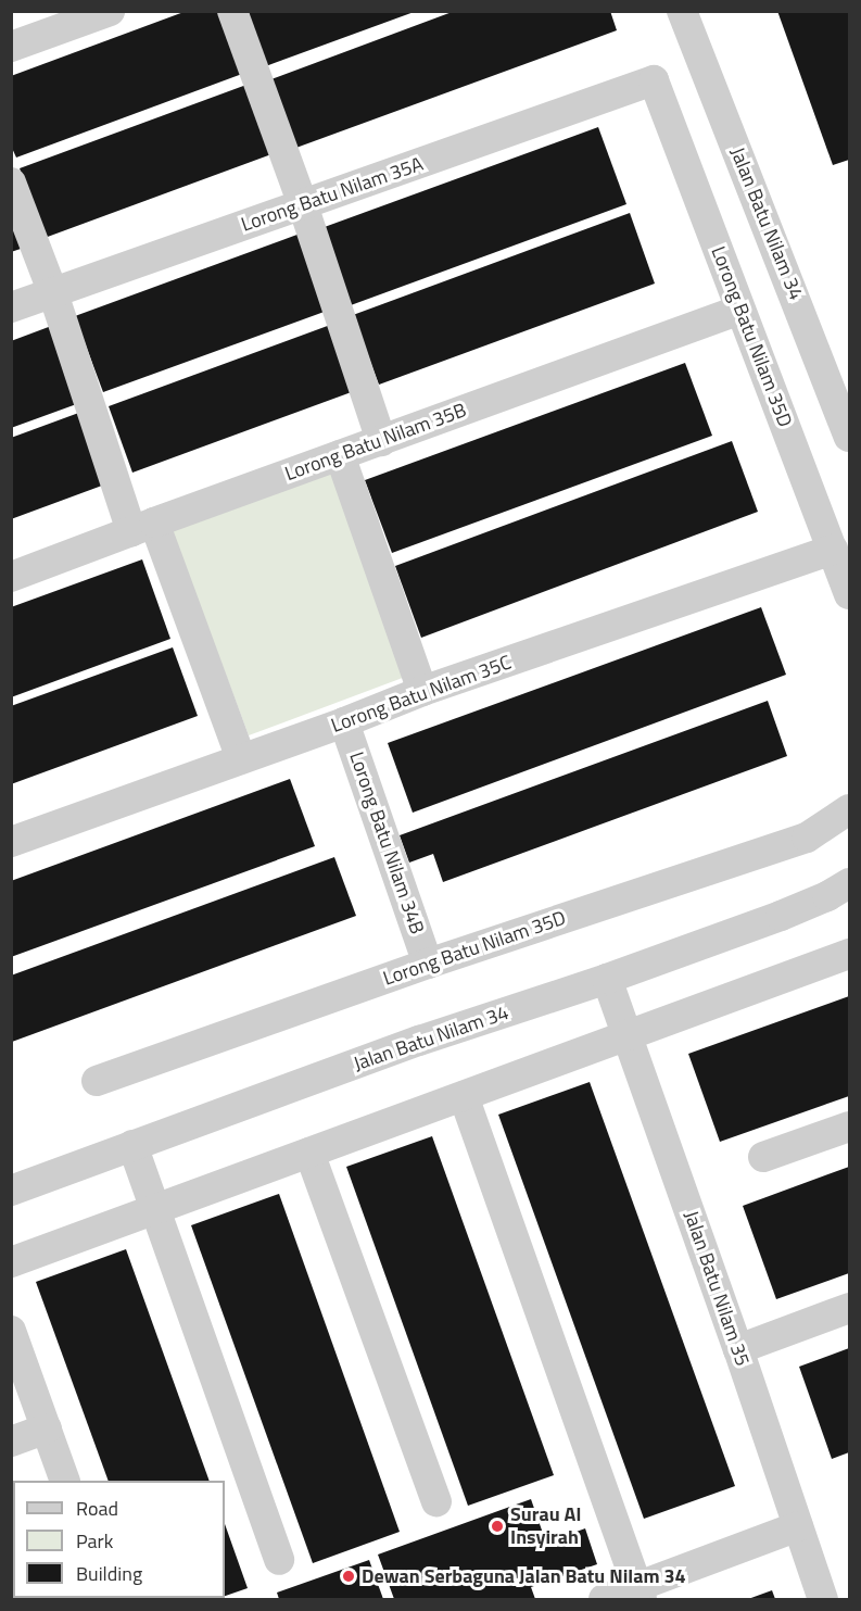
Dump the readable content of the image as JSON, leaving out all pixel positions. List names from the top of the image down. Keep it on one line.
{"streets":{"street":["Lorong Batu Nilam 35A","Jalan Batu Nilam 34","Lorong Batu Nilam 35D","Lorong Batu Nilam 35B","Lorong Batu Nilam 35C","Lorong Batu Nilam 34B","Jalan Batu Nilam 35"]},"crossings":[["Lorong Batu Nilam 35A","Lorong Batu Nilam 35D"],["Jalan Batu Nilam 34","Jalan Batu Nilam 35"],["Lorong Batu Nilam 35D","Lorong Batu Nilam 35B"],["Lorong Batu Nilam 35D","Lorong Batu Nilam 35C"],["Lorong Batu Nilam 35D","Lorong Batu Nilam 34B"],["Lorong Batu Nilam 35C","Lorong Batu Nilam 34B"]],"places":["Surau Al Insyirah","Dewan Serbaguna Jalan Batu Nilam 34"],"legend":["Road","Park","Building"]}
